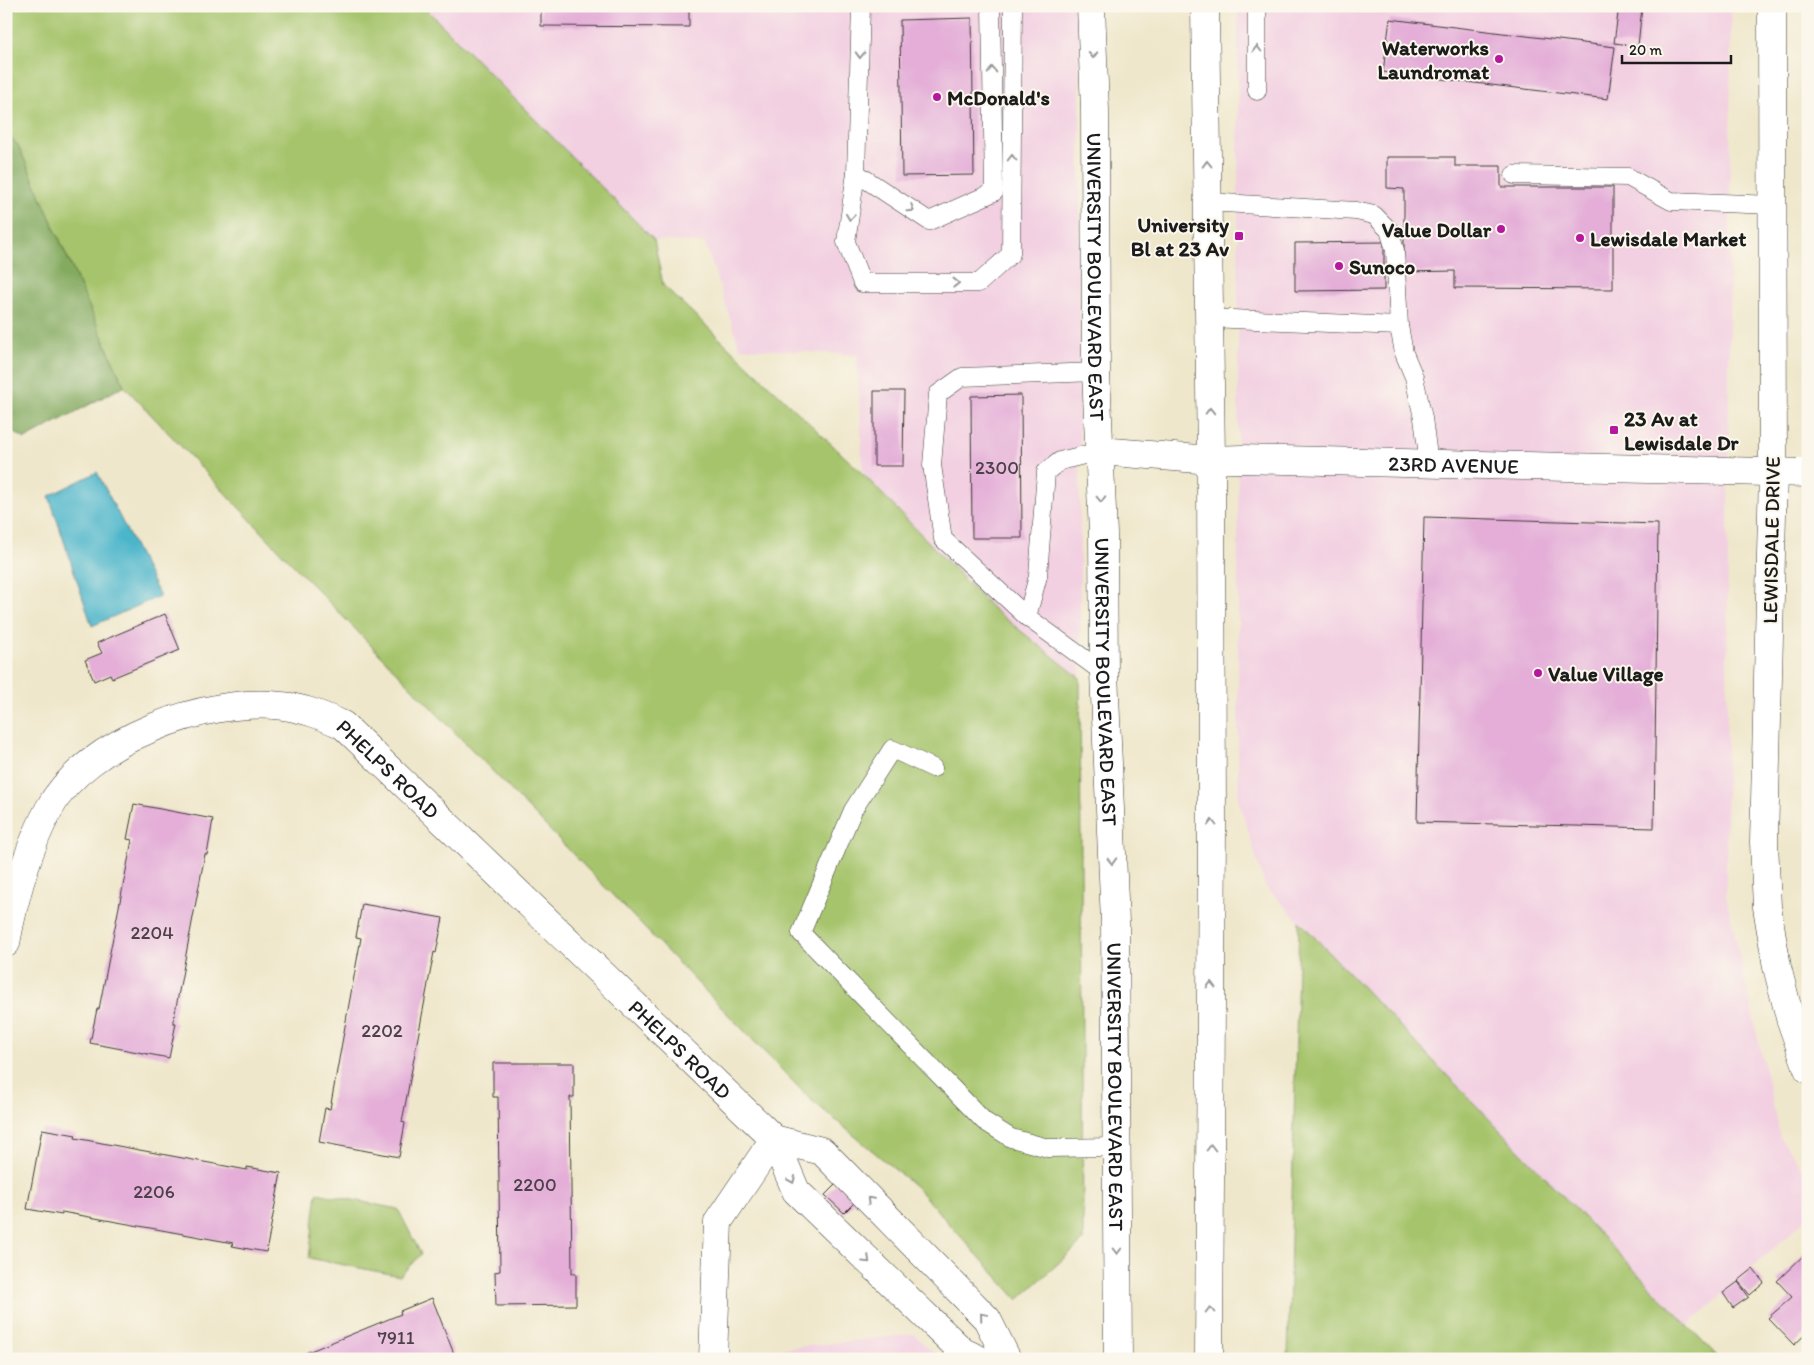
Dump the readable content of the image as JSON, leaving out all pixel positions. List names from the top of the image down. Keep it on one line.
{"streets":{"street":["UNIVERSITY BOULEVARD EAST","23RD AVENUE","LEWISDALE DRIVE","PHELPS ROAD"]},"crossings":[["UNIVERSITY BOULEVARD EAST","23RD AVENUE"],["23RD AVENUE","LEWISDALE DRIVE"]],"places":{"other":["Waterworks Laundromat","McDonald's","Value Dollar","Lewisdale Market","Sunoco","Value Village"],"transit":["University Bl at 23 Av","23 Av at Lewisdale Dr"]},"house_numbers":["2300","2204","2202","2200","2206","7911"],"scale_bar":"20 m"}
